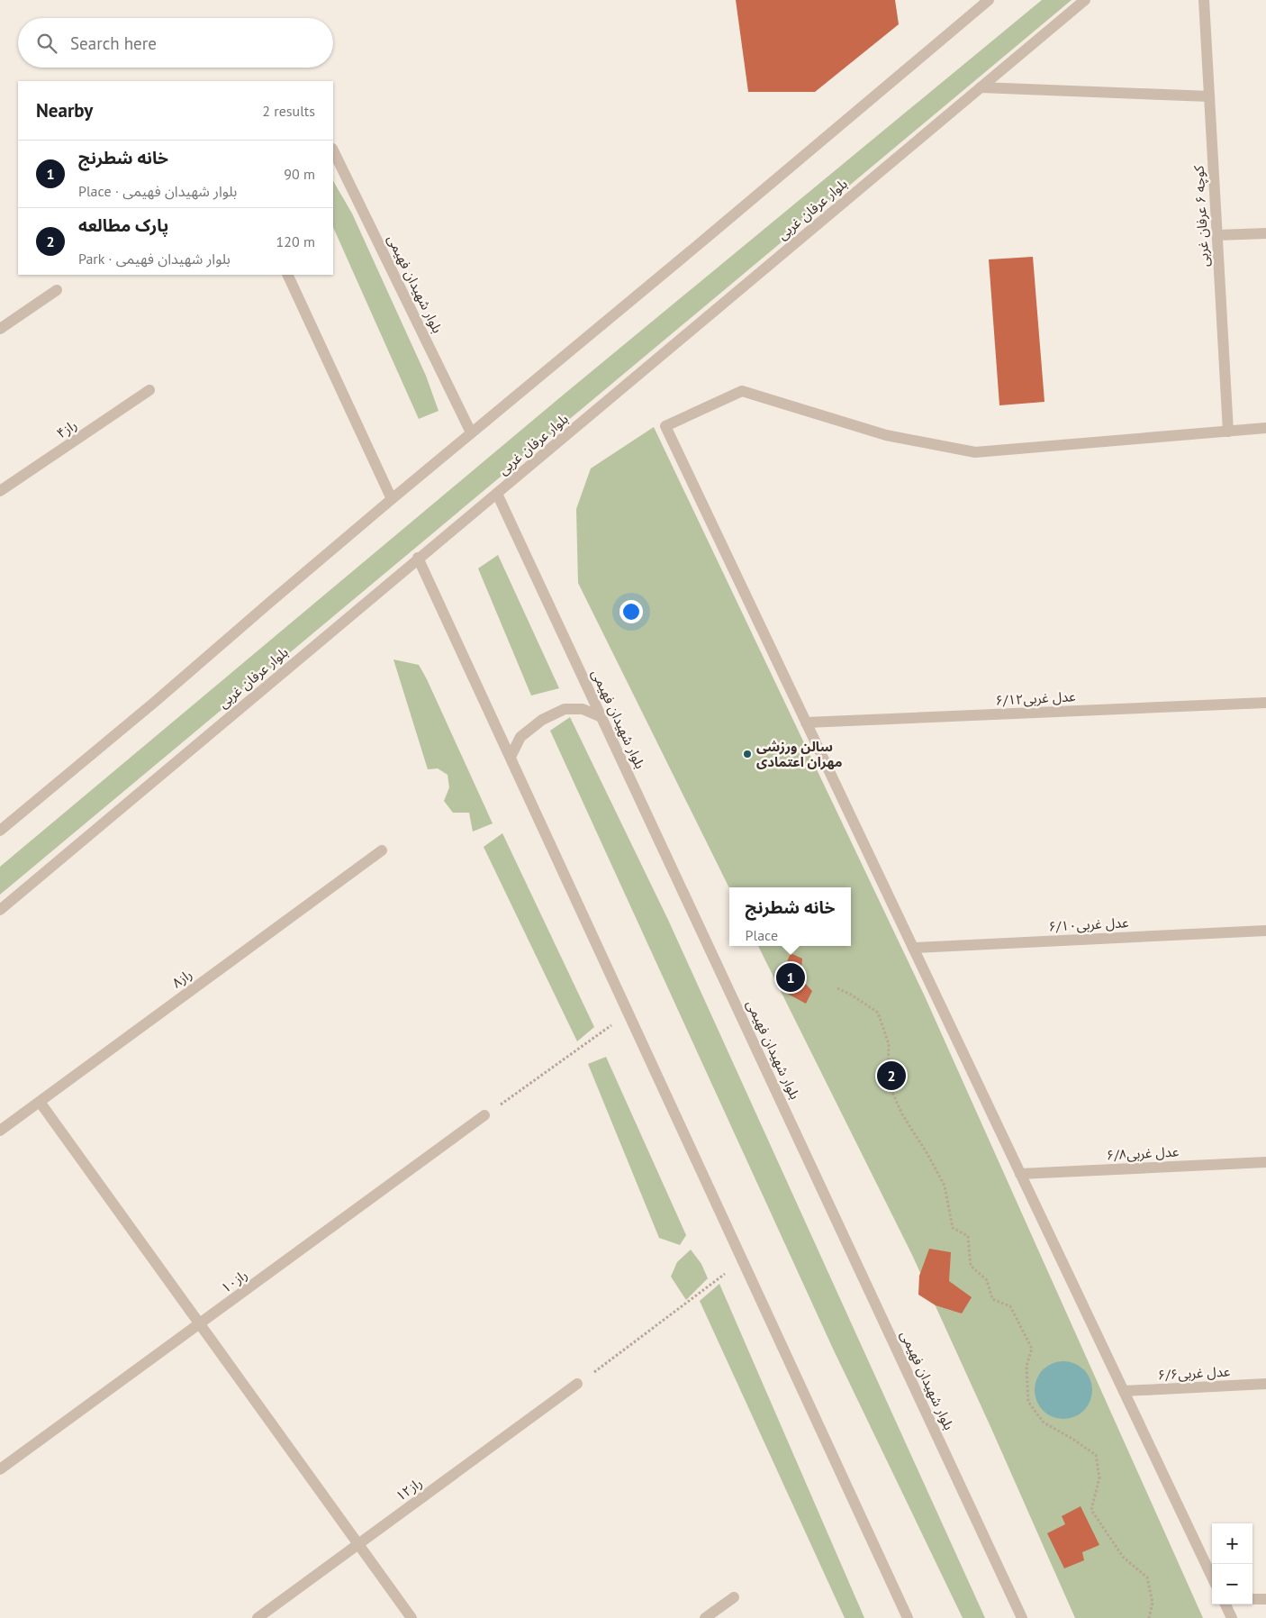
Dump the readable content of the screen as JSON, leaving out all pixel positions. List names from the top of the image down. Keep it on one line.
{"streets":{"street":["بلوار عرفان غربی","کوچه ۶ عرفان غربی","بلوار شهیدان فهیمی","راز۴","۶/۱۲عدل غربی","۶/۱۰عدل غربی","راز۸","۶/۸عدل غربی","راز۱۰","۶/۶عدل غربی","راز۱۲"]},"crossings":[["بلوار عرفان غربی","بلوار شهیدان فهیمی"]],"places":["سالن ورزشی مهران اعتمادی"],"page":{"search":"Search here","heading":["Nearby","2 results"],"list":[{"mark":"1","name":"خانه شطرنج","note":"Place · بلوار شهیدان فهیمی","value":"90 m"},{"mark":"2","name":"پارک مطالعه","note":"Park · بلوار شهیدان فهیمی","value":"120 m"}],"popup":["خانه شطرنج","Place"],"pins":["1","2"],"map_buttons":["+","−"]}}
